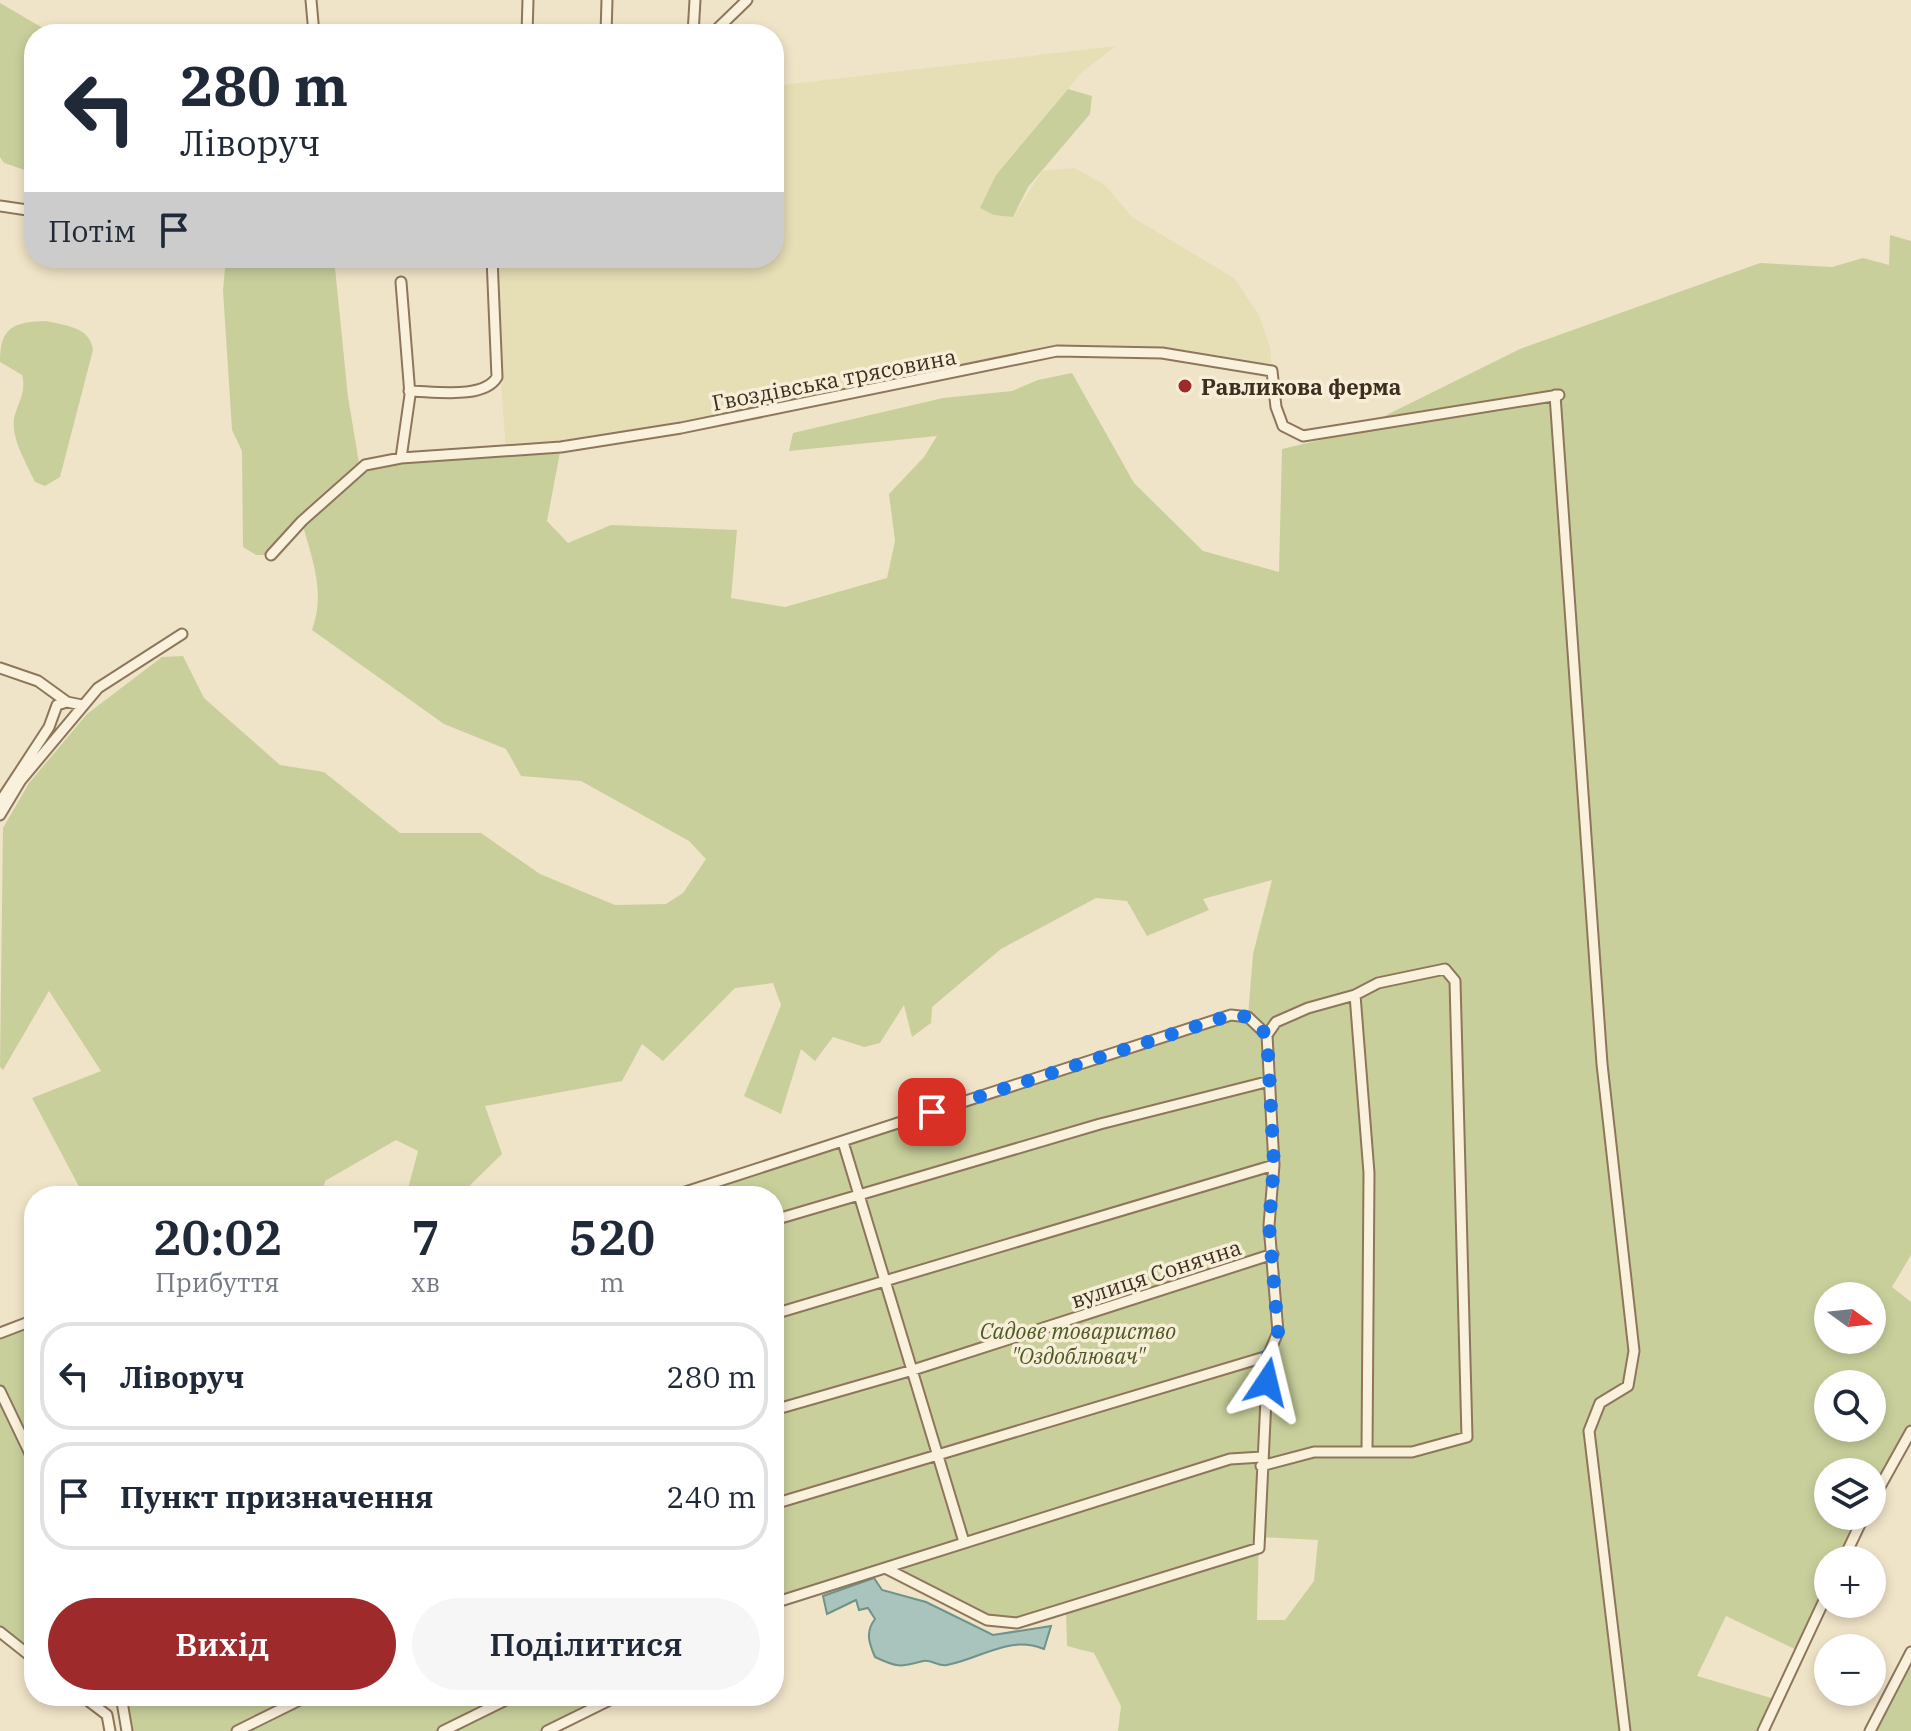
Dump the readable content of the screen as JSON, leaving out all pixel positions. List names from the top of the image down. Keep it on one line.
{"streets":{"street":["Гвоздівська трясовина","вулиця Сонячна"]},"parks":["Садове товариство \"Оздоблювач\""],"places":["Равликова ферма"],"north":"right","page":{"turn":["280 m","Ліворуч"],"then":"Потім","eta":["20:02","Прибуття","7","хв","520","m"],"map_buttons":["+","−"],"list":[{"name":"Ліворуч","value":"280 m"},{"name":"Пункт призначення","value":"240 m"}],"buttons":["Вихід","Поділитися"]}}
